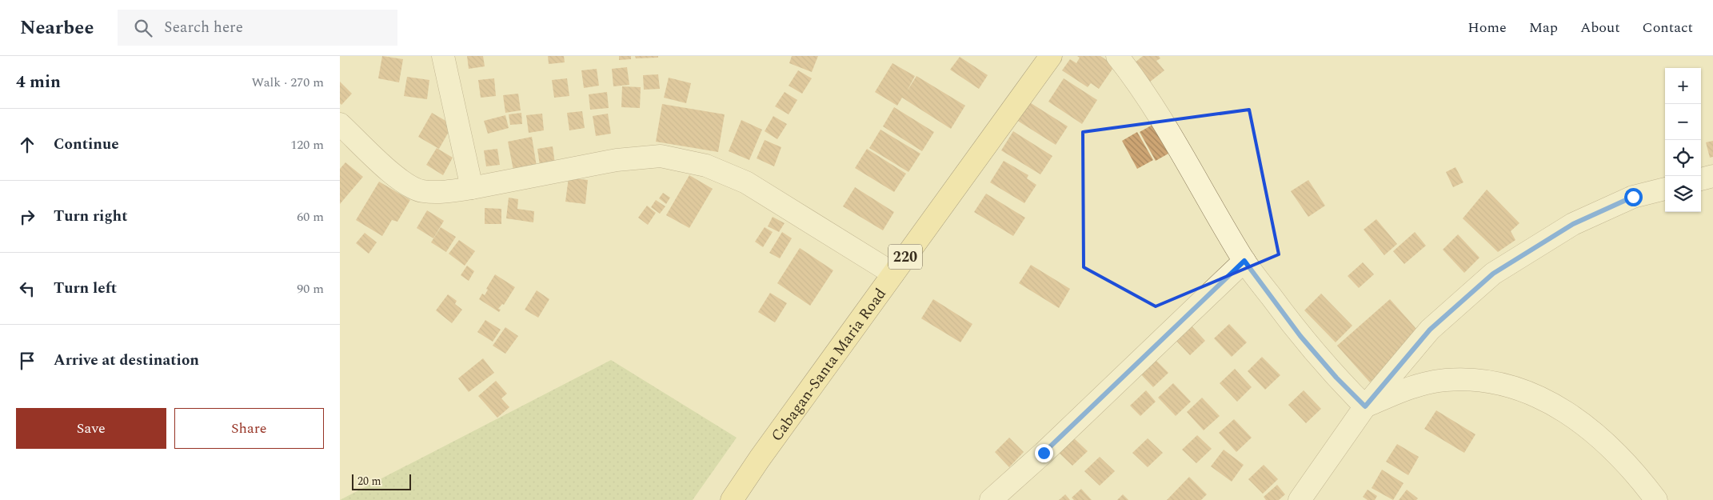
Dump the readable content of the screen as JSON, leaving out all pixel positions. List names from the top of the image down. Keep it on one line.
{"streets":{"main road":["220","Cabagan-Santa Maria Road"]},"scale_bar":"20 m","page":{"header":"Nearbee","search":"Search here","nav":["Home","Map","About","Contact"],"heading":["4 min","Walk · 270 m"],"map_buttons":["+","−"],"list":[["Continue","120 m"],["Turn right","60 m"],["Turn left","90 m"],"Arrive at destination"],"buttons":["Save","Share"],"scale":"20 m"}}
